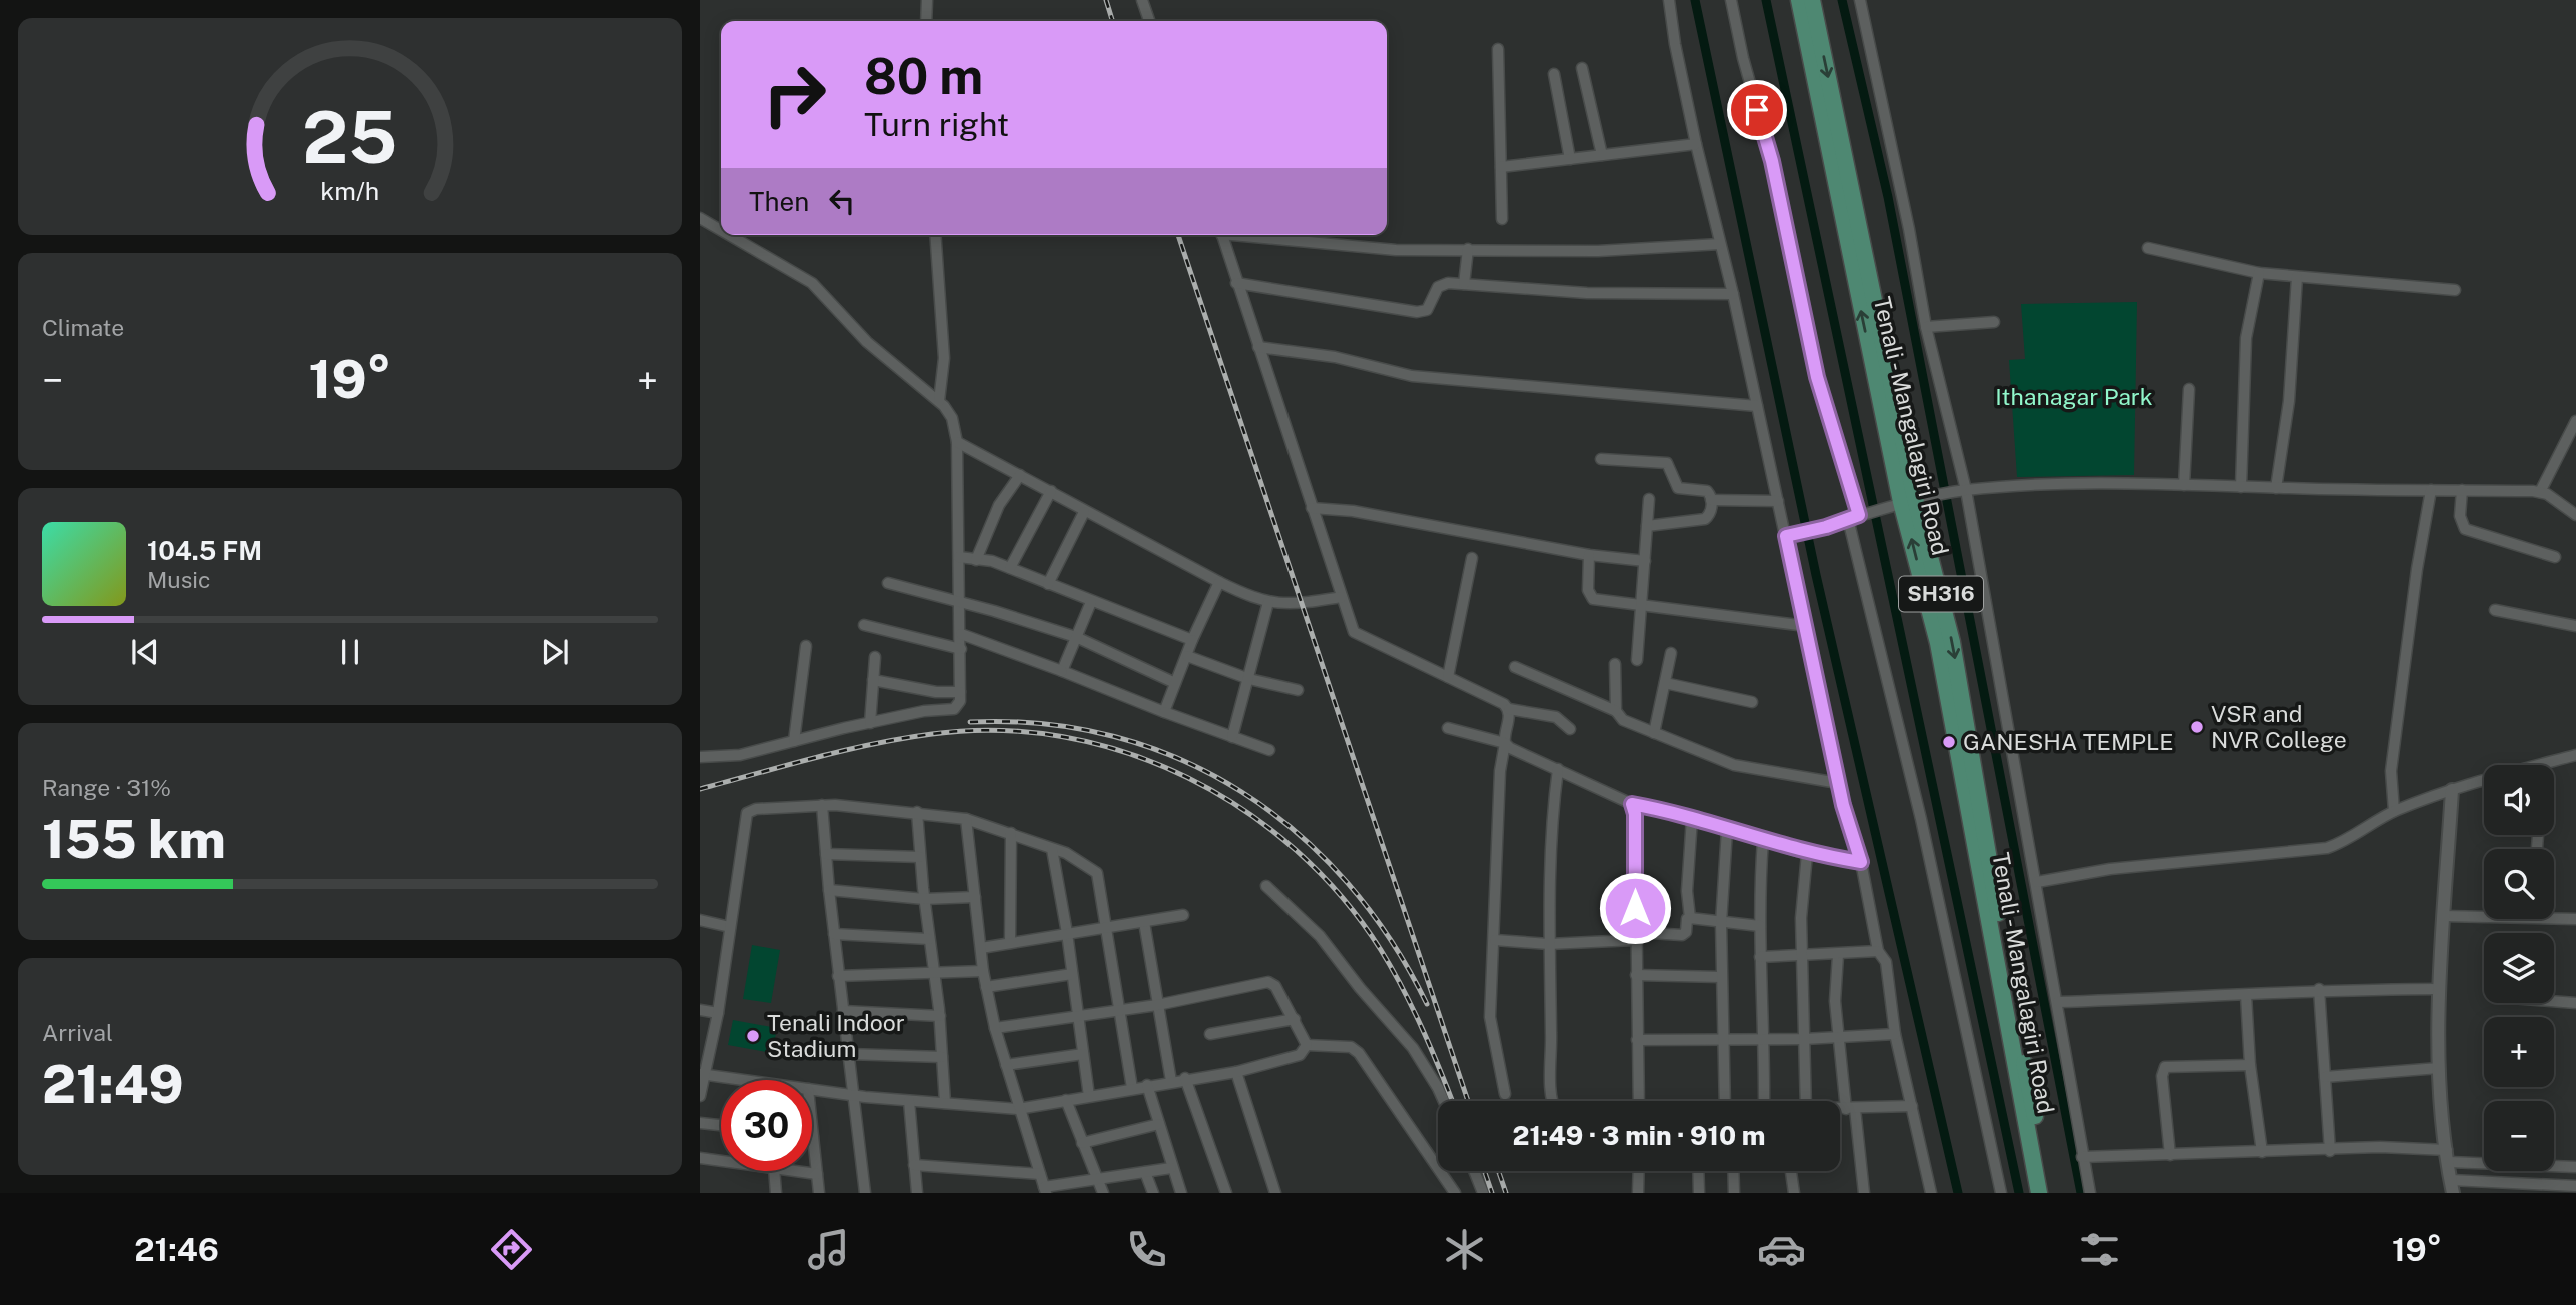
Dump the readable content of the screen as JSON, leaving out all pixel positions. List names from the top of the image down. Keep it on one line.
{"streets":{"main road":["Tenali - Mangalagiri Road","SH316"]},"parks":["Ithanagar Park"],"places":["VSR and NVR College","GANESHA TEMPLE","Tenali Indoor Stadium"],"page":{"turn":["80 m","Turn right"],"then":"Then","tile":["Climate",["Range · 31%","155 km"],["Arrival","21:49"]],"heat":["−","19°","+"],"song":["104.5 FM","Music"],"map_buttons":["+","−"],"limit":"30","trip":"21:49 · 3 min · 910 m","tabs":["21:46","19°"],"gauge":["25","km/h"]}}
